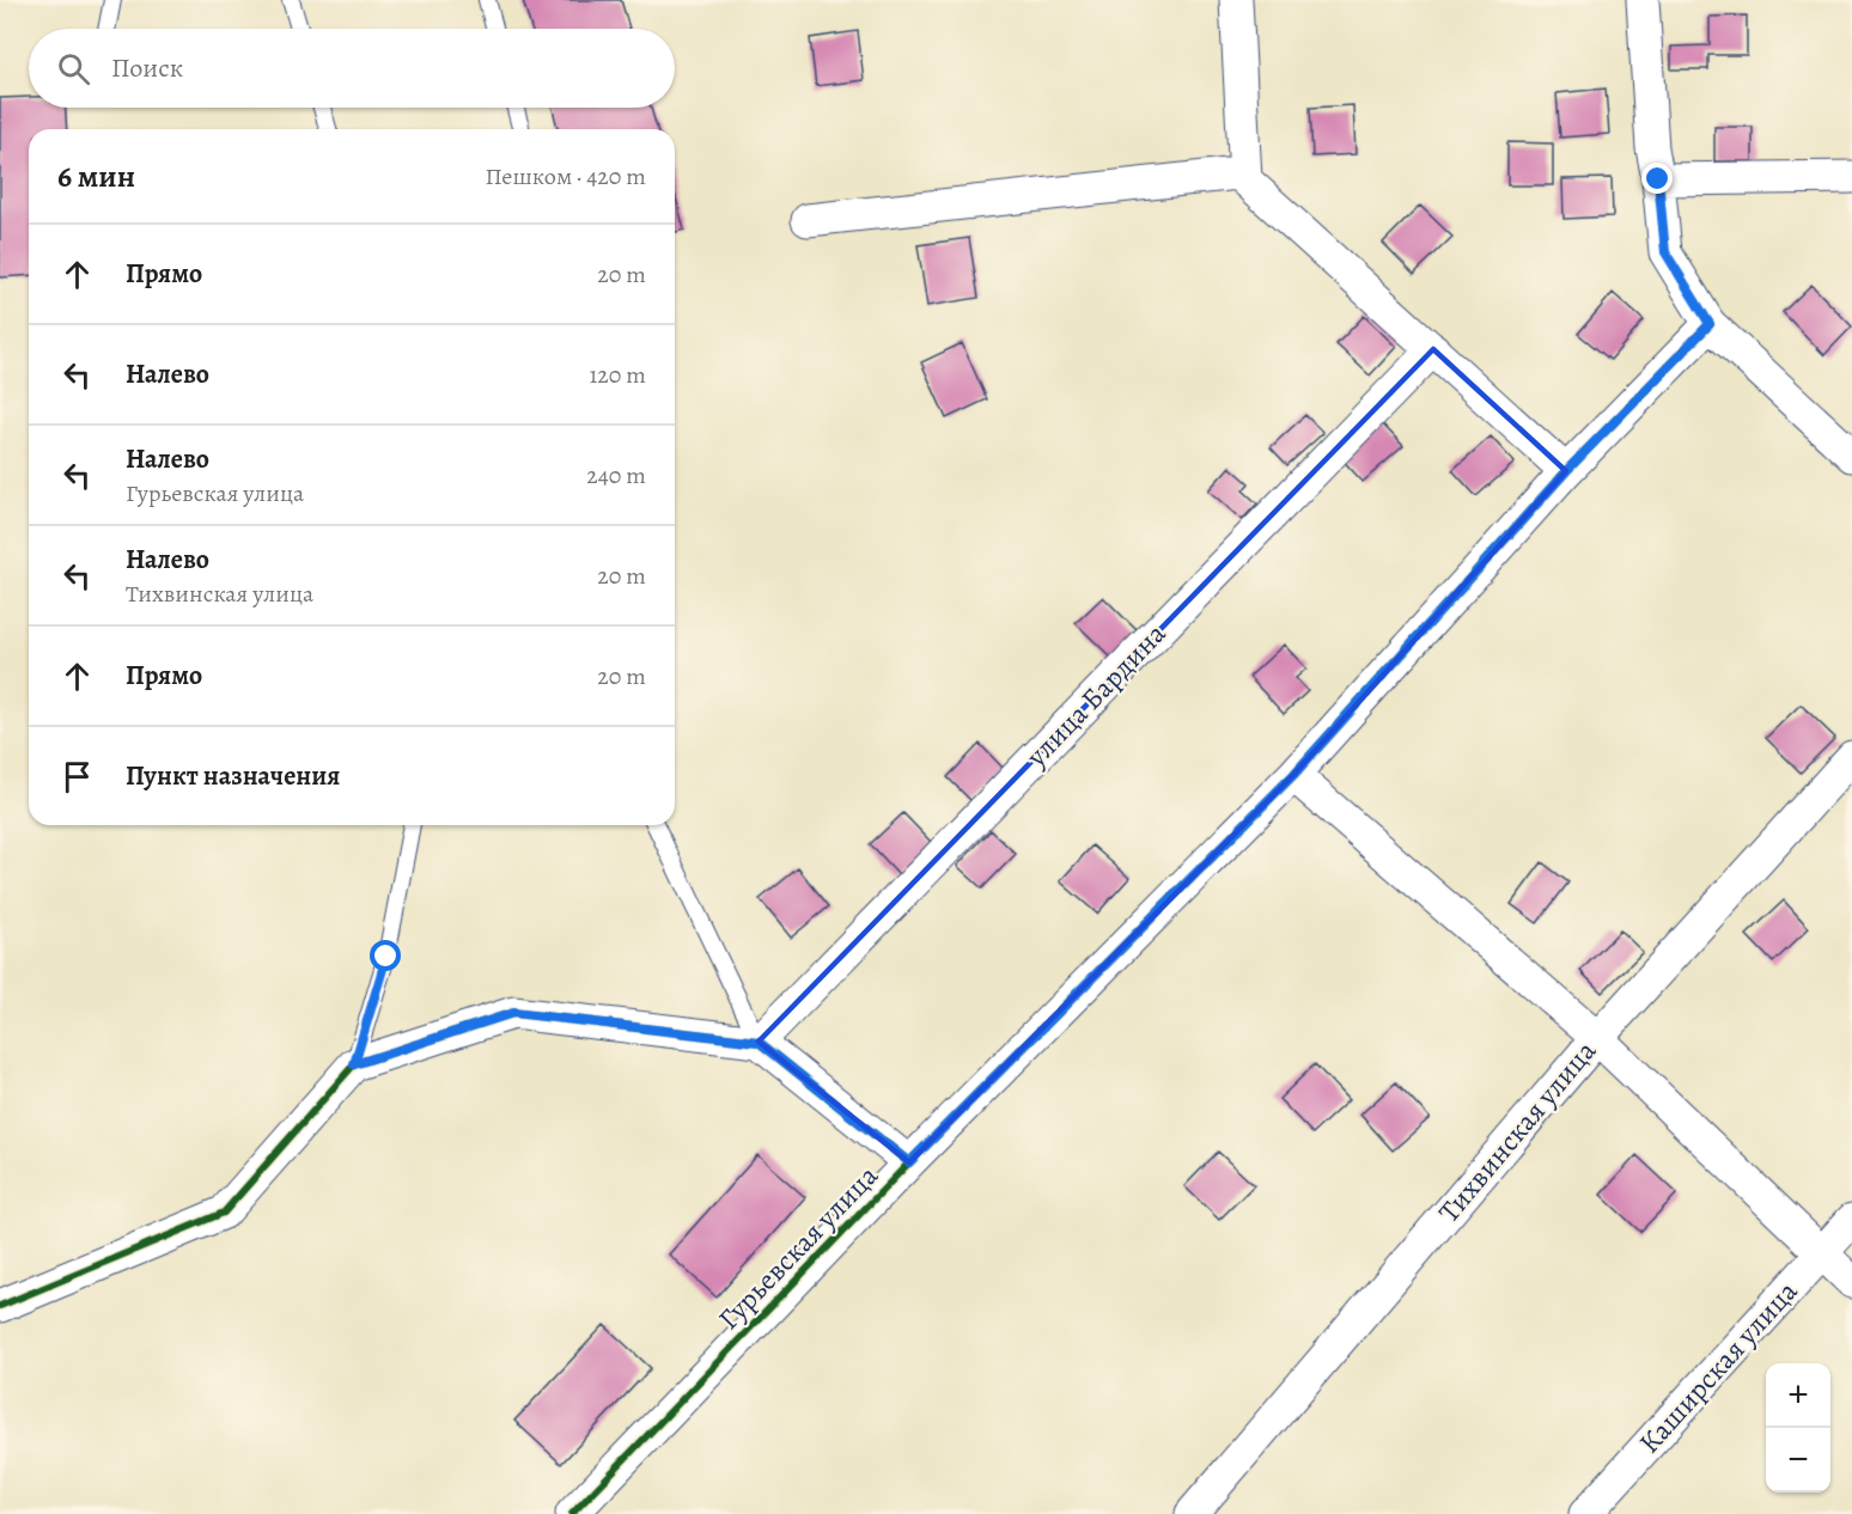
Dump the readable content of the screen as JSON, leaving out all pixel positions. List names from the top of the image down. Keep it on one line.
{"streets":{"street":["улица Бардина","Тихвинская улица","Гурьевская улица","Каширская улица"]},"page":{"search":"Поиск","heading":["6 мин","Пешком · 420 m"],"list":[["Прямо","20 m"],["Налево","120 m"],["Налево","Гурьевская улица","240 m"],["Налево","Тихвинская улица","20 m"],["Прямо","20 m"],"Пункт назначения"],"map_buttons":["+","−"]}}
